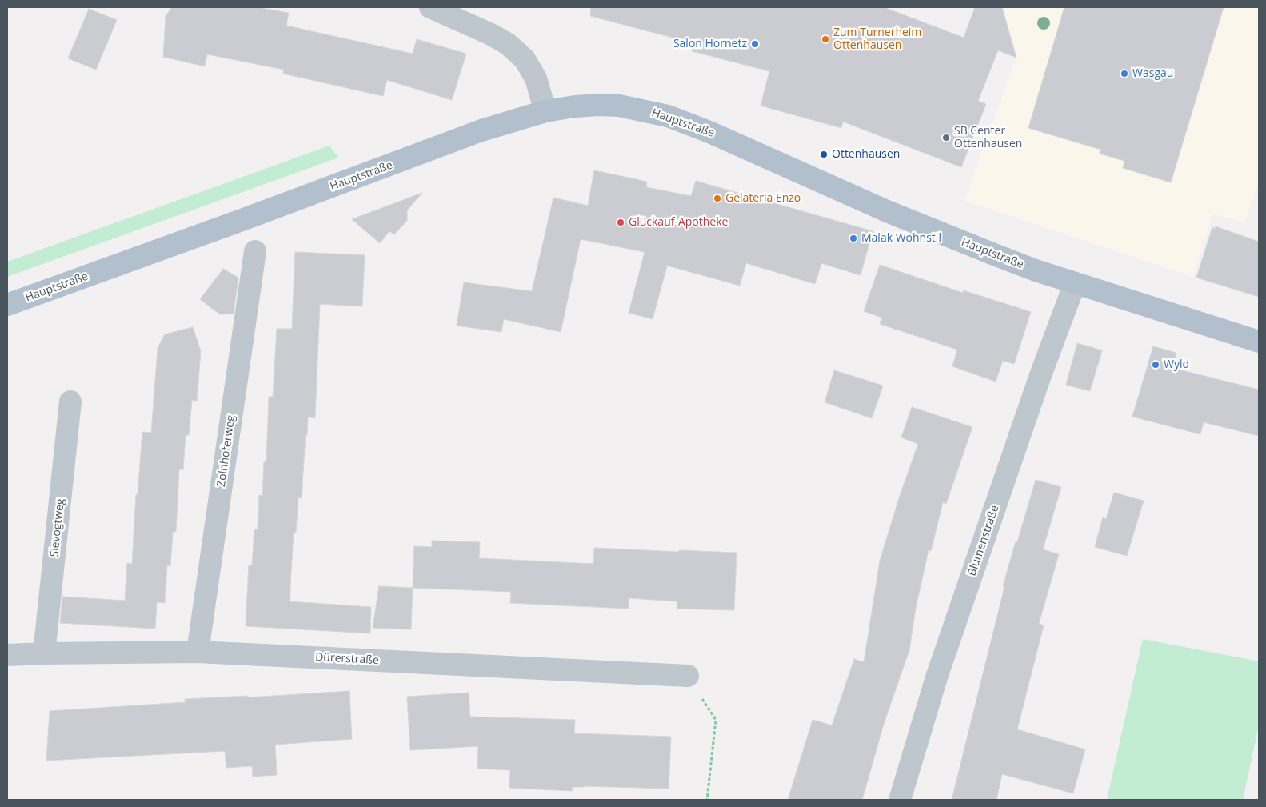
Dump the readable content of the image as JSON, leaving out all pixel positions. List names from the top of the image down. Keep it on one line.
{"streets":{"main road":["Hauptstraße"],"street":["Zolnhoferweg","Slevogtweg","Blumenstraße","Dürerstraße"]},"crossings":[["Hauptstraße","Blumenstraße"],["Zolnhoferweg","Dürerstraße"],["Slevogtweg","Dürerstraße"]],"places":["Zum Turnerheim Ottenhausen","Salon Hornetz","Wasgau","SB Center Ottenhausen","Ottenhausen","Gelateria Enzo","Glückauf-Apotheke","Malak Wohnstil","Wyld"]}
